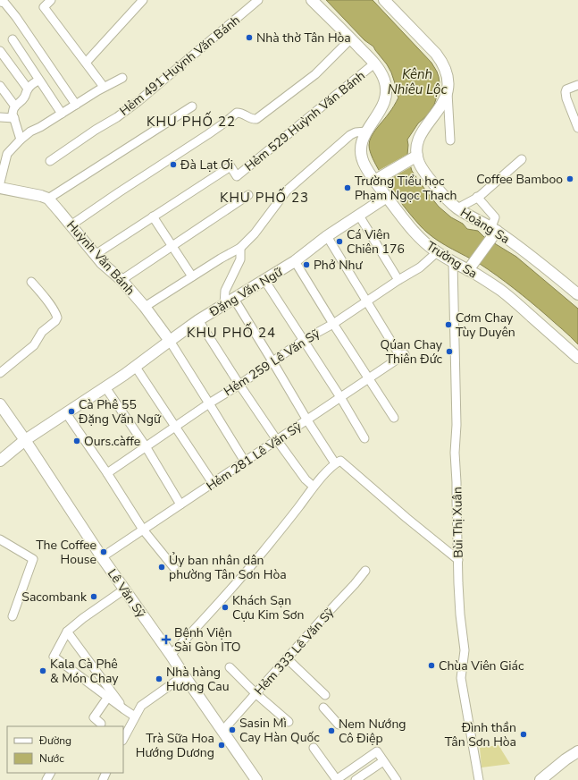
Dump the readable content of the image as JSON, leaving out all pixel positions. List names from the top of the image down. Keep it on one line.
{"streets":{"street":["Hẻm 491 Huỳnh Văn Bánh","Hẻm 529 Huỳnh Văn Bánh","Hoàng Sa","Huỳnh Văn Bánh","Trường Sa","Đặng Văn Ngữ","Hẻm 259 Lê Văn Sỹ","Hẻm 281 Lê Văn Sỹ","Bùi Thị Xuân","Lê Văn Sỹ","Hẻm 333 Lê Văn Sỹ"]},"crossings":[["Hẻm 529 Huỳnh Văn Bánh","Huỳnh Văn Bánh"],["Hẻm 529 Huỳnh Văn Bánh","Trường Sa"],["Huỳnh Văn Bánh","Đặng Văn Ngữ"],["Trường Sa","Đặng Văn Ngữ"],["Trường Sa","Hẻm 259 Lê Văn Sỹ"],["Trường Sa","Bùi Thị Xuân"],["Đặng Văn Ngữ","Lê Văn Sỹ"],["Hẻm 259 Lê Văn Sỹ","Hẻm 281 Lê Văn Sỹ"],["Hẻm 281 Lê Văn Sỹ","Lê Văn Sỹ"],["Lê Văn Sỹ","Hẻm 333 Lê Văn Sỹ"]],"districts":["KHU PHỐ 22","KHU PHỐ 23","KHU PHỐ 24"],"water":["Kênh Nhiêu Lộc"],"places":{"other":["Nhà thờ Tân Hòa","Đà Lạt Ơi","Coffee Bamboo","Trường Tiểu học Phạm Ngọc Thạch","Cá Viên Chiên 176","Phở Như","Cơm Chay Tùy Duyên","Qúan Chay Thiên Đức","Cà Phê 55 Đặng Văn Ngữ","Ours.càffe","The Coffee House","Ủy ban nhân dân phường Tân Sơn Hòa","Sacombank","Khách Sạn Cựu Kim Sơn","Chùa Viên Giác","Kala Cà Phê & Món Chay","Nhà hàng Hương Cau","Sasin Mì Cay Hàn Quốc","Nem Nướng Cô Điệp","Đình thần Tân Sơn Hòa","Trà Sữa Hoa Hướng Dương"],"health":["Bệnh Viện Sài Gòn ITO"]},"legend":["Đường","Nước"]}
